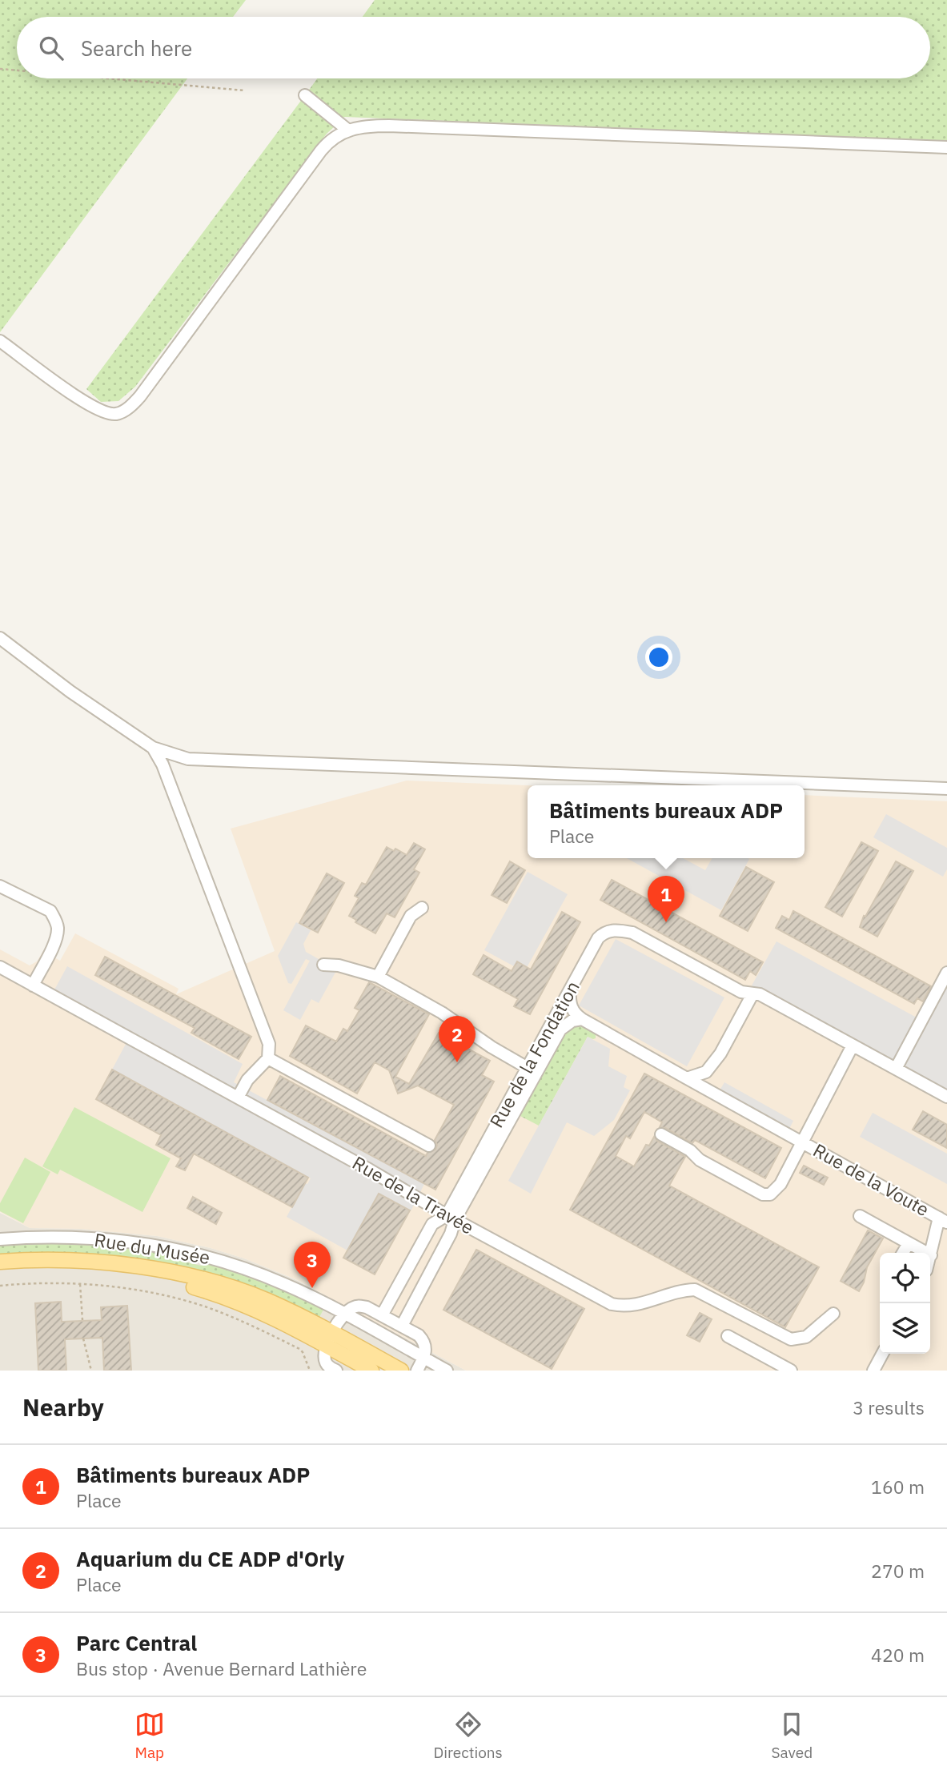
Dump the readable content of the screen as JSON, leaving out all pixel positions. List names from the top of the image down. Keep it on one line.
{"streets":{"street":["Rue de la Fondation","Rue de la Voute","Rue de la Travée","Rue du Musée"]},"crossings":[["Rue de la Fondation","Rue de la Voute"],["Rue de la Fondation","Rue de la Travée"]],"page":{"search":"Search here","popup":["Bâtiments bureaux ADP","Place"],"pins":["1","2","3"],"heading":["Nearby","3 results"],"list":[{"mark":"1","name":"Bâtiments bureaux ADP","note":"Place","value":"160 m"},{"mark":"2","name":"Aquarium du CE ADP d'Orly","note":"Place","value":"270 m"},{"mark":"3","name":"Parc Central","note":"Bus stop · Avenue Bernard Lathière","value":"420 m"}],"nav":["Map","Directions","Saved"]}}
